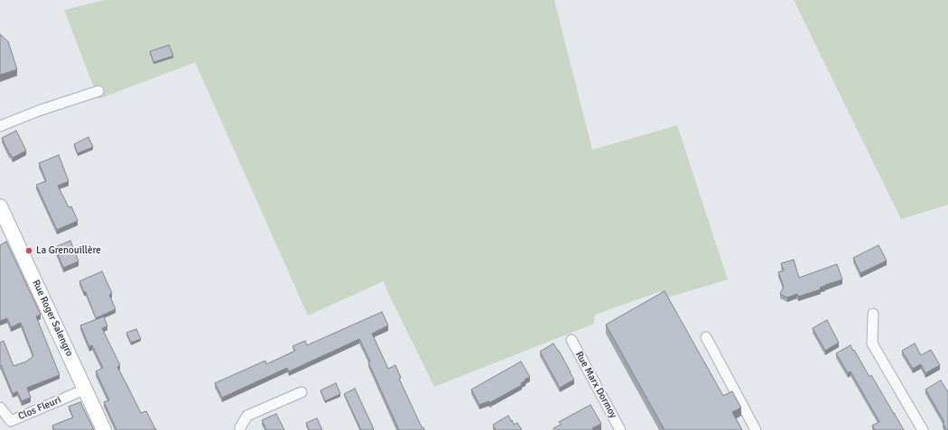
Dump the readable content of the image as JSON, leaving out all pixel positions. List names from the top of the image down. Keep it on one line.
{"streets":{"street":["Rue Roger Salengro","Rue Marx Dormoy","Clos Fleuri"]},"crossings":[["Rue Roger Salengro","Clos Fleuri"]],"places":["La Grenouillère"]}
